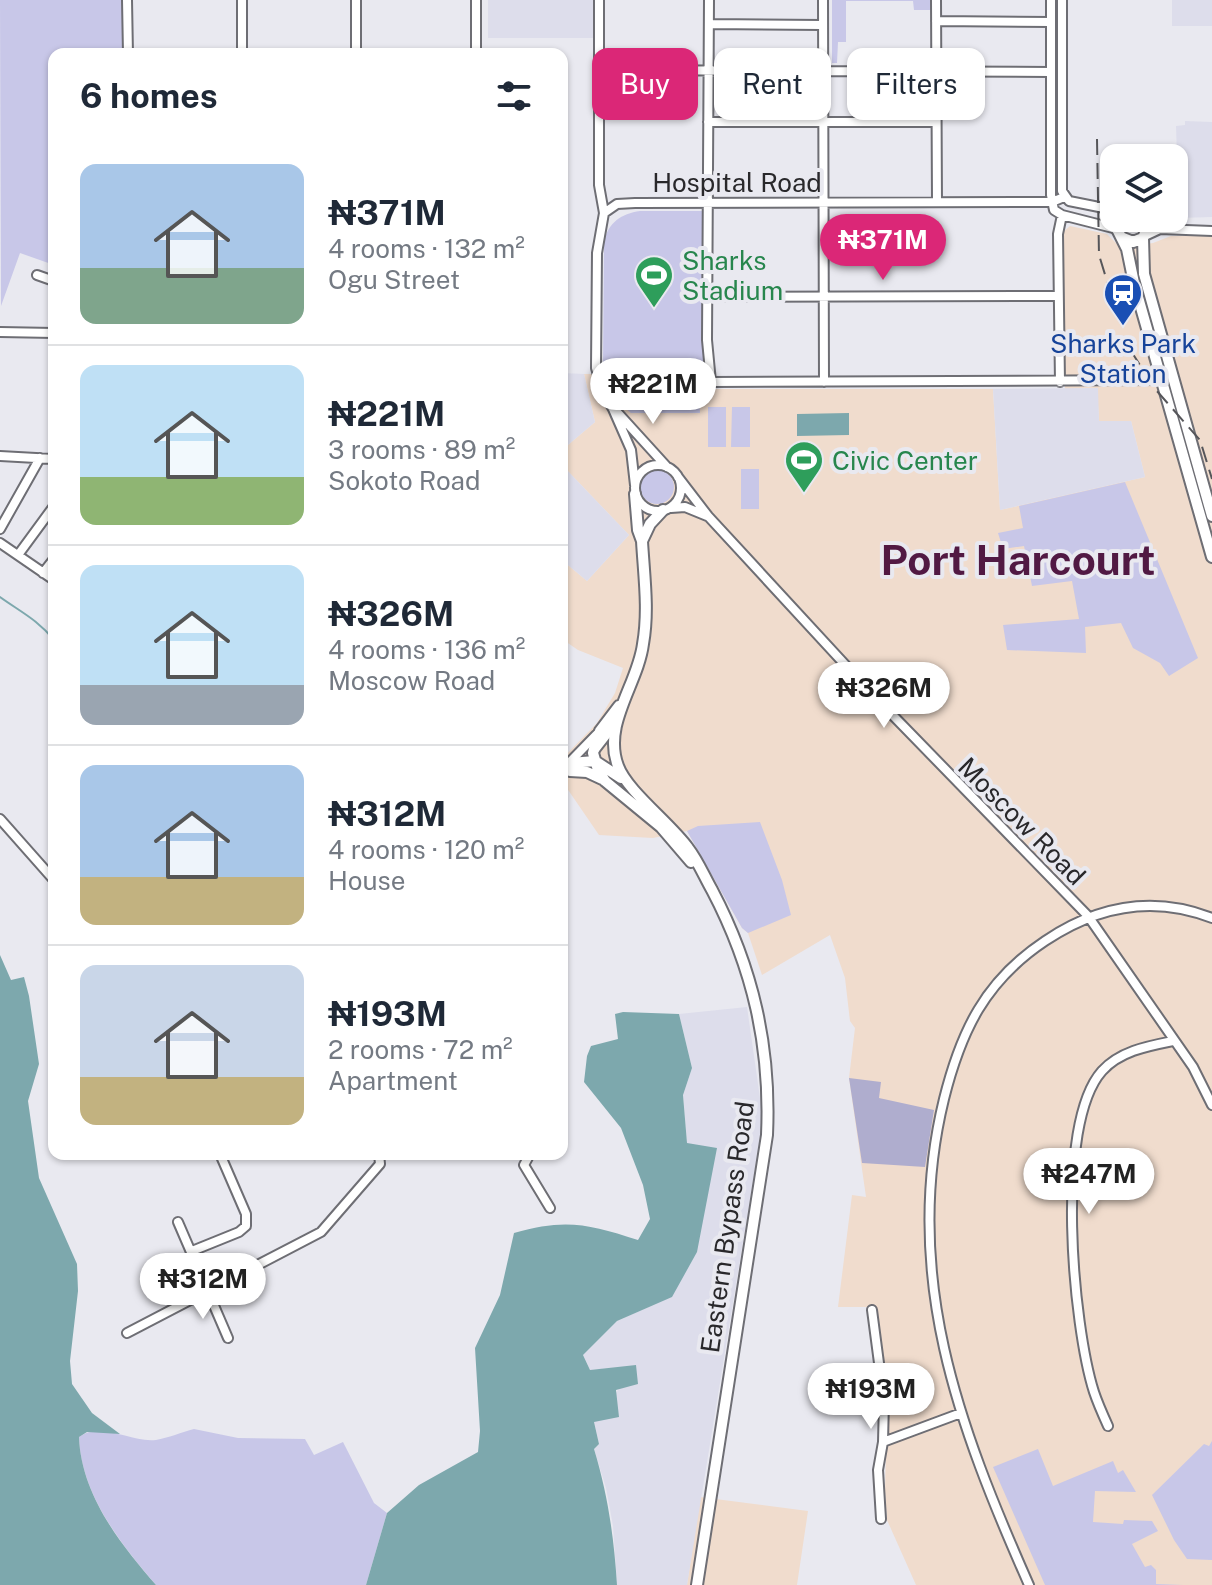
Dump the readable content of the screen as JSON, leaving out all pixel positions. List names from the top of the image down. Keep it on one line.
{"streets":{"main road":["Eastern Bypass Road"],"street":["Hospital Road","Moscow Road"]},"districts":["Port Harcourt"],"places":{"sports":["Sharks Stadium","Civic Center"],"station":["Sharks Park Station"]},"page":{"chip":["Buy","Rent","Filters"],"heading":"6 homes","list":[{"name":"₦371M","note":"4 rooms · 132 m² · Ogu Street"},{"name":"₦221M","note":"3 rooms · 89 m² · Sokoto Road"},{"name":"₦326M","note":"4 rooms · 136 m² · Moscow Road"},{"name":"₦312M","note":"4 rooms · 120 m² · House"},{"name":"₦193M","note":"2 rooms · 72 m² · Apartment"}],"price":["₦371M","₦221M","₦326M","₦247M","₦312M","₦193M"]}}
